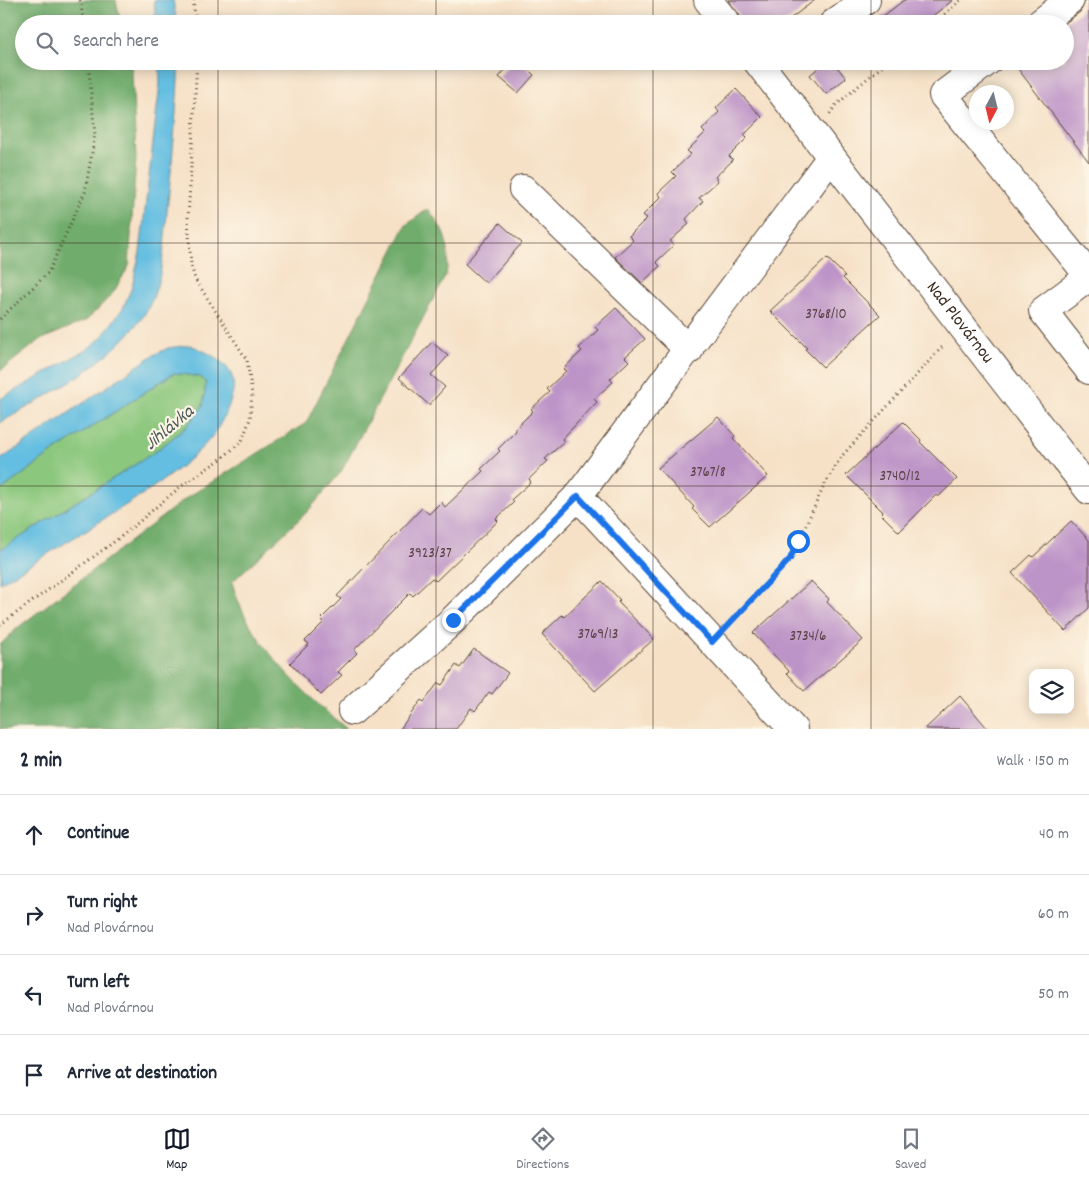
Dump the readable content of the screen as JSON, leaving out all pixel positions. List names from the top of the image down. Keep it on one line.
{"streets":{"street":["Nad Plovárnou"]},"water":["Jihlávka"],"house_numbers":["3768/10","3767/8","3740/12","3923/37","3769/13","3734/6"],"north":"bottom","page":{"search":"Search here","heading":["2 min","Walk · 150 m"],"list":[["Continue","40 m"],["Turn right","Nad Plovárnou","60 m"],["Turn left","Nad Plovárnou","50 m"],"Arrive at destination"],"nav":["Map","Directions","Saved"]}}
